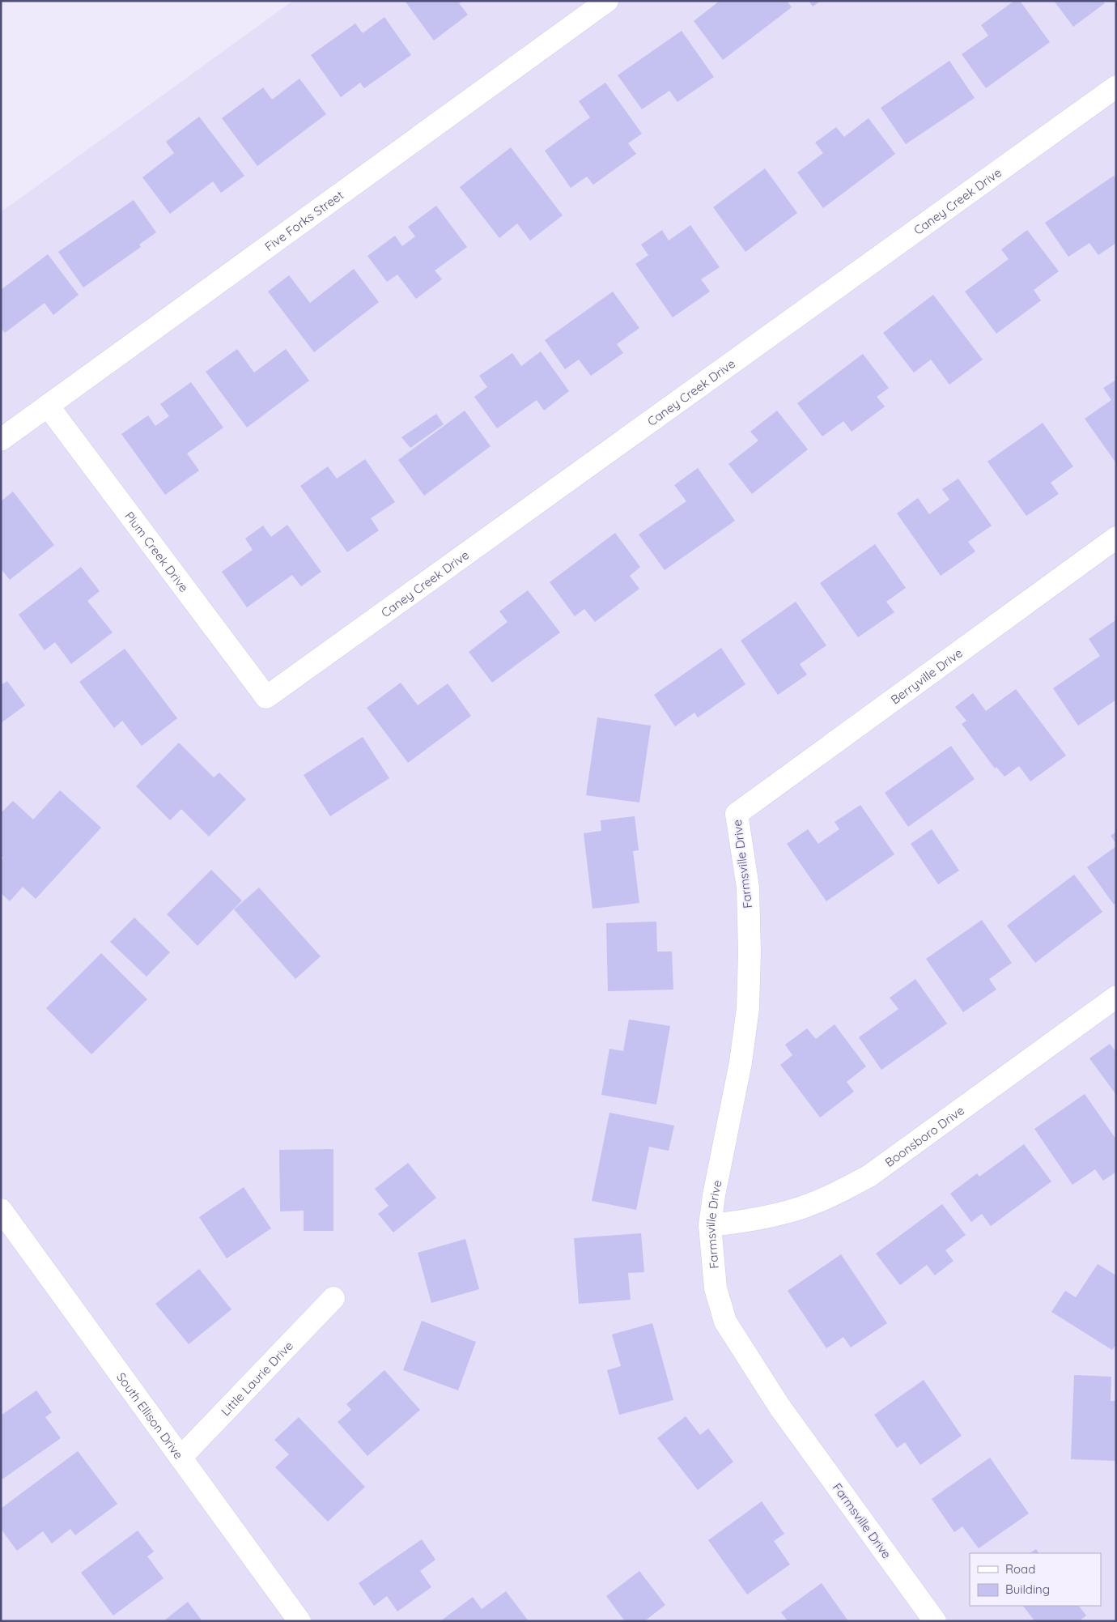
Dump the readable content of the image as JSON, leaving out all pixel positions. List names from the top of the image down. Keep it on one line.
{"streets":{"street":["Caney Creek Drive","Five Forks Street","Plum Creek Drive","Berryville Drive","Farmsville Drive","Boonsboro Drive","Little Laurie Drive","South Ellison Drive"]},"crossings":[["Caney Creek Drive","Plum Creek Drive"],["Five Forks Street","Plum Creek Drive"],["Berryville Drive","Farmsville Drive"],["Farmsville Drive","Boonsboro Drive"],["Little Laurie Drive","South Ellison Drive"]],"legend":["Road","Building"]}
